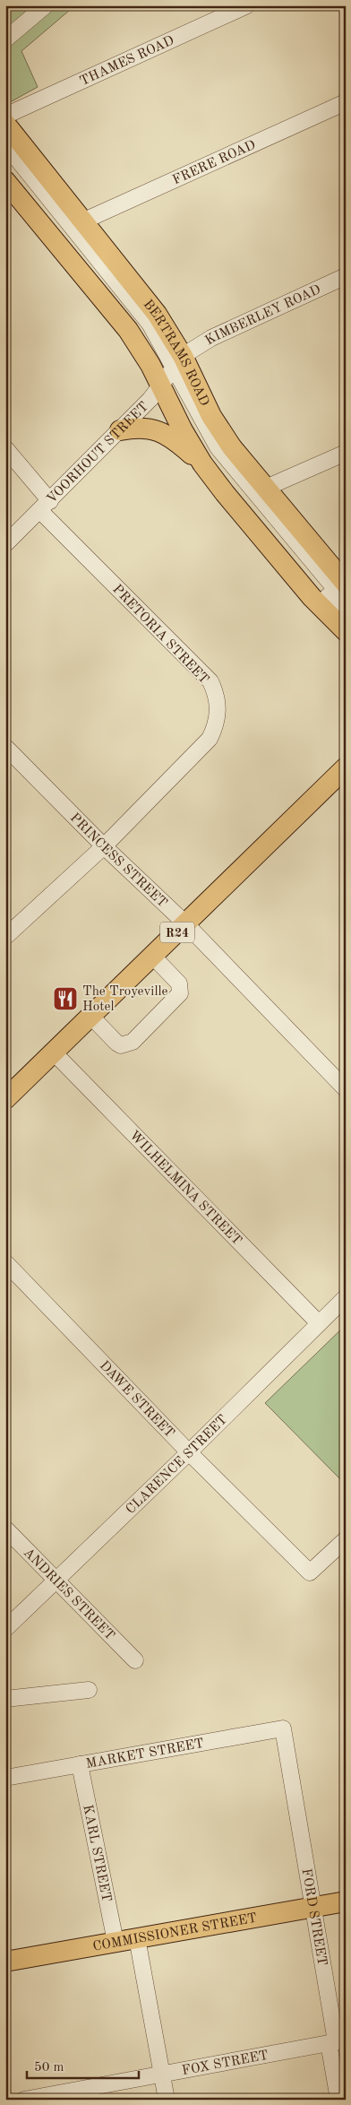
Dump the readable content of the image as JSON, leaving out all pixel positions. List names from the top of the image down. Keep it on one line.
{"streets":{"main road":["BERTRAMS ROAD","R24","COMMISSIONER STREET"],"street":["THAMES ROAD","FRERE ROAD","KIMBERLEY ROAD","VOORHOUT STREET","PRETORIA STREET","PRINCESS STREET","WILHELMINA STREET","DAWE STREET","CLARENCE STREET","ANDRIES STREET","MARKET STREET","KARL STREET","FORD STREET","FOX STREET"]},"crossings":[["FRERE ROAD","BERTRAMS ROAD"],["KIMBERLEY ROAD","BERTRAMS ROAD"],["KIMBERLEY ROAD","VOORHOUT STREET"],["BERTRAMS ROAD","VOORHOUT STREET"],["VOORHOUT STREET","PRETORIA STREET"],["PRETORIA STREET","PRINCESS STREET"],["PRINCESS STREET","R24"],["R24","WILHELMINA STREET"],["WILHELMINA STREET","CLARENCE STREET"],["DAWE STREET","CLARENCE STREET"],["CLARENCE STREET","ANDRIES STREET"],["MARKET STREET","KARL STREET"],["MARKET STREET","FORD STREET"],["KARL STREET","COMMISSIONER STREET"],["FORD STREET","COMMISSIONER STREET"],["FORD STREET","FOX STREET"]],"places":{"restaurant":["The Troyeville Hotel"]},"scale_bar":"50 m"}
